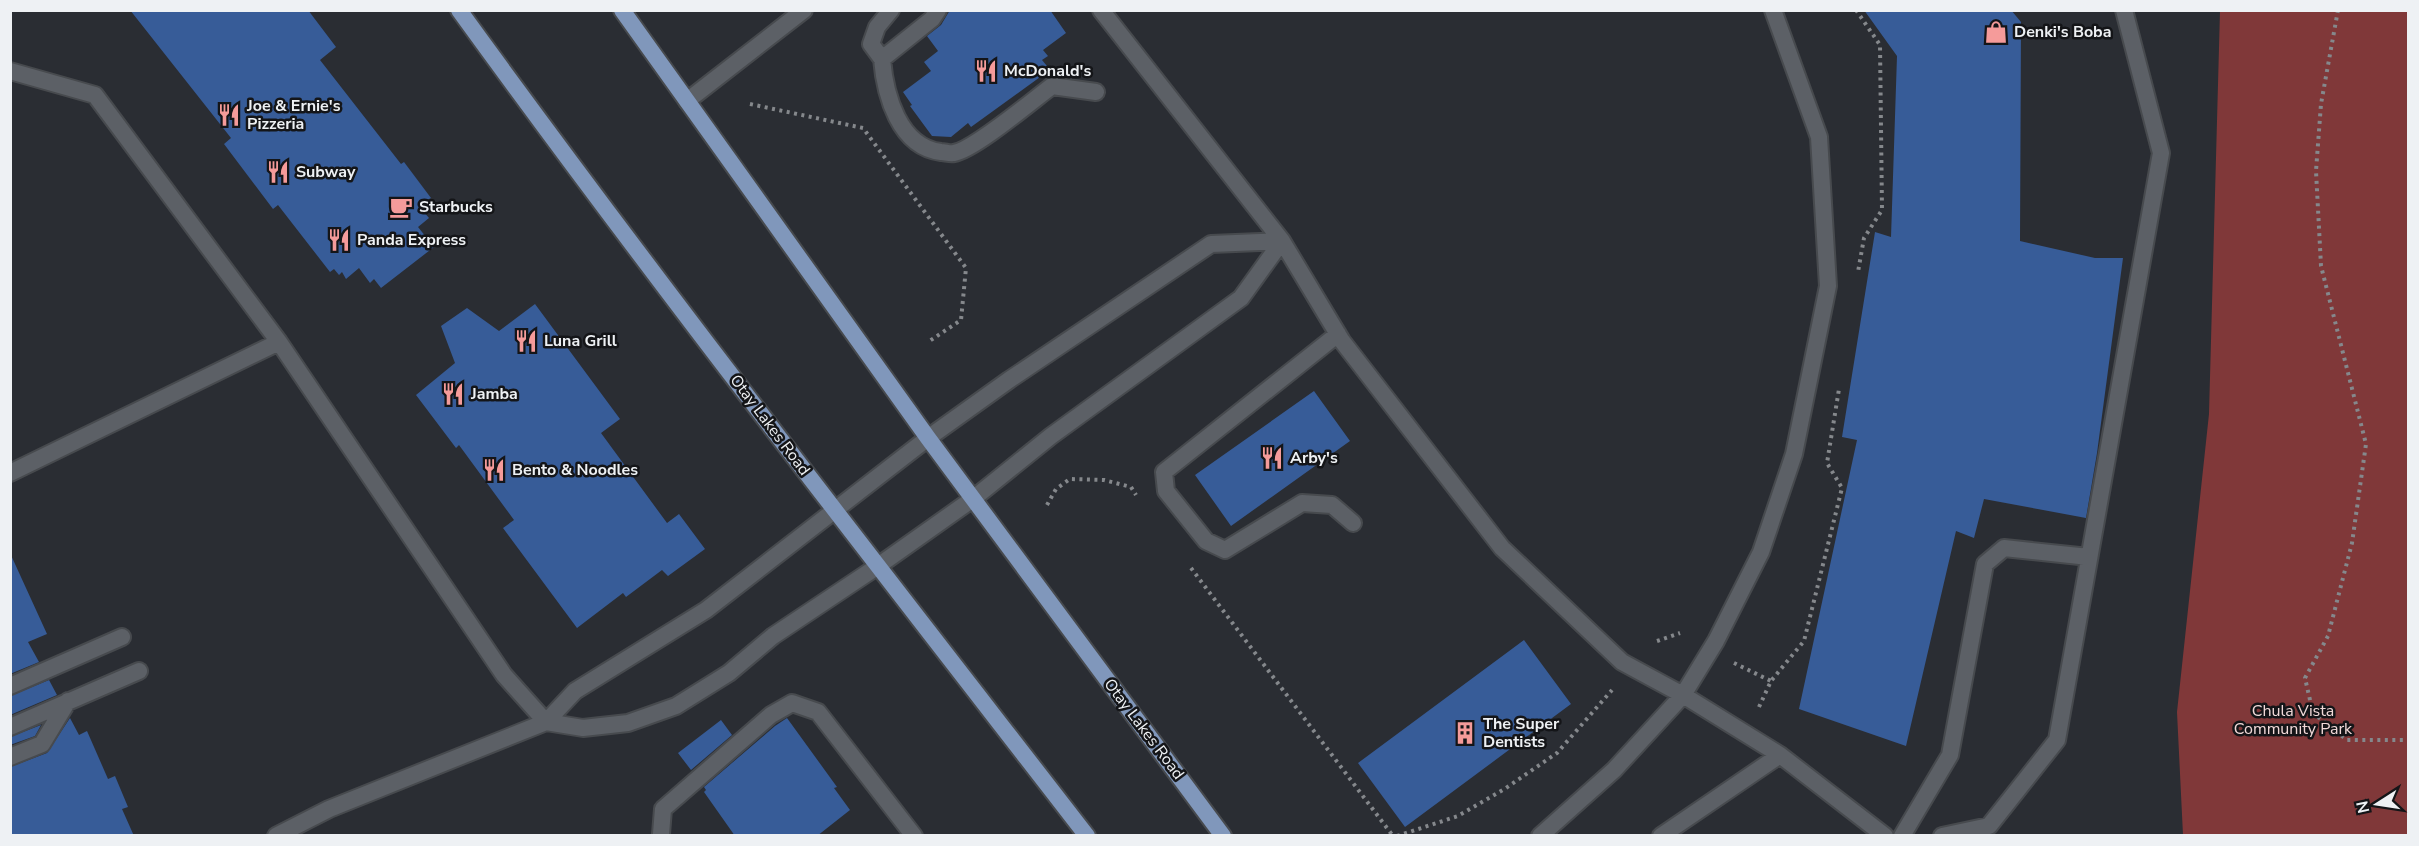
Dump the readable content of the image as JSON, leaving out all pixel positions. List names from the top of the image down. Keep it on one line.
{"streets":{"main road":["Otay Lakes Road"]},"parks":["Chula Vista Community Park"],"places":{"shop":["Denki's Boba"],"restaurant":["McDonald's","Joe & Ernie's Pizzeria","Subway","Panda Express","Luna Grill","Jamba","Arby's","Bento & Noodles"],"cafe":["Starbucks"],"building":["The Super Dentists"]},"north":"left"}
